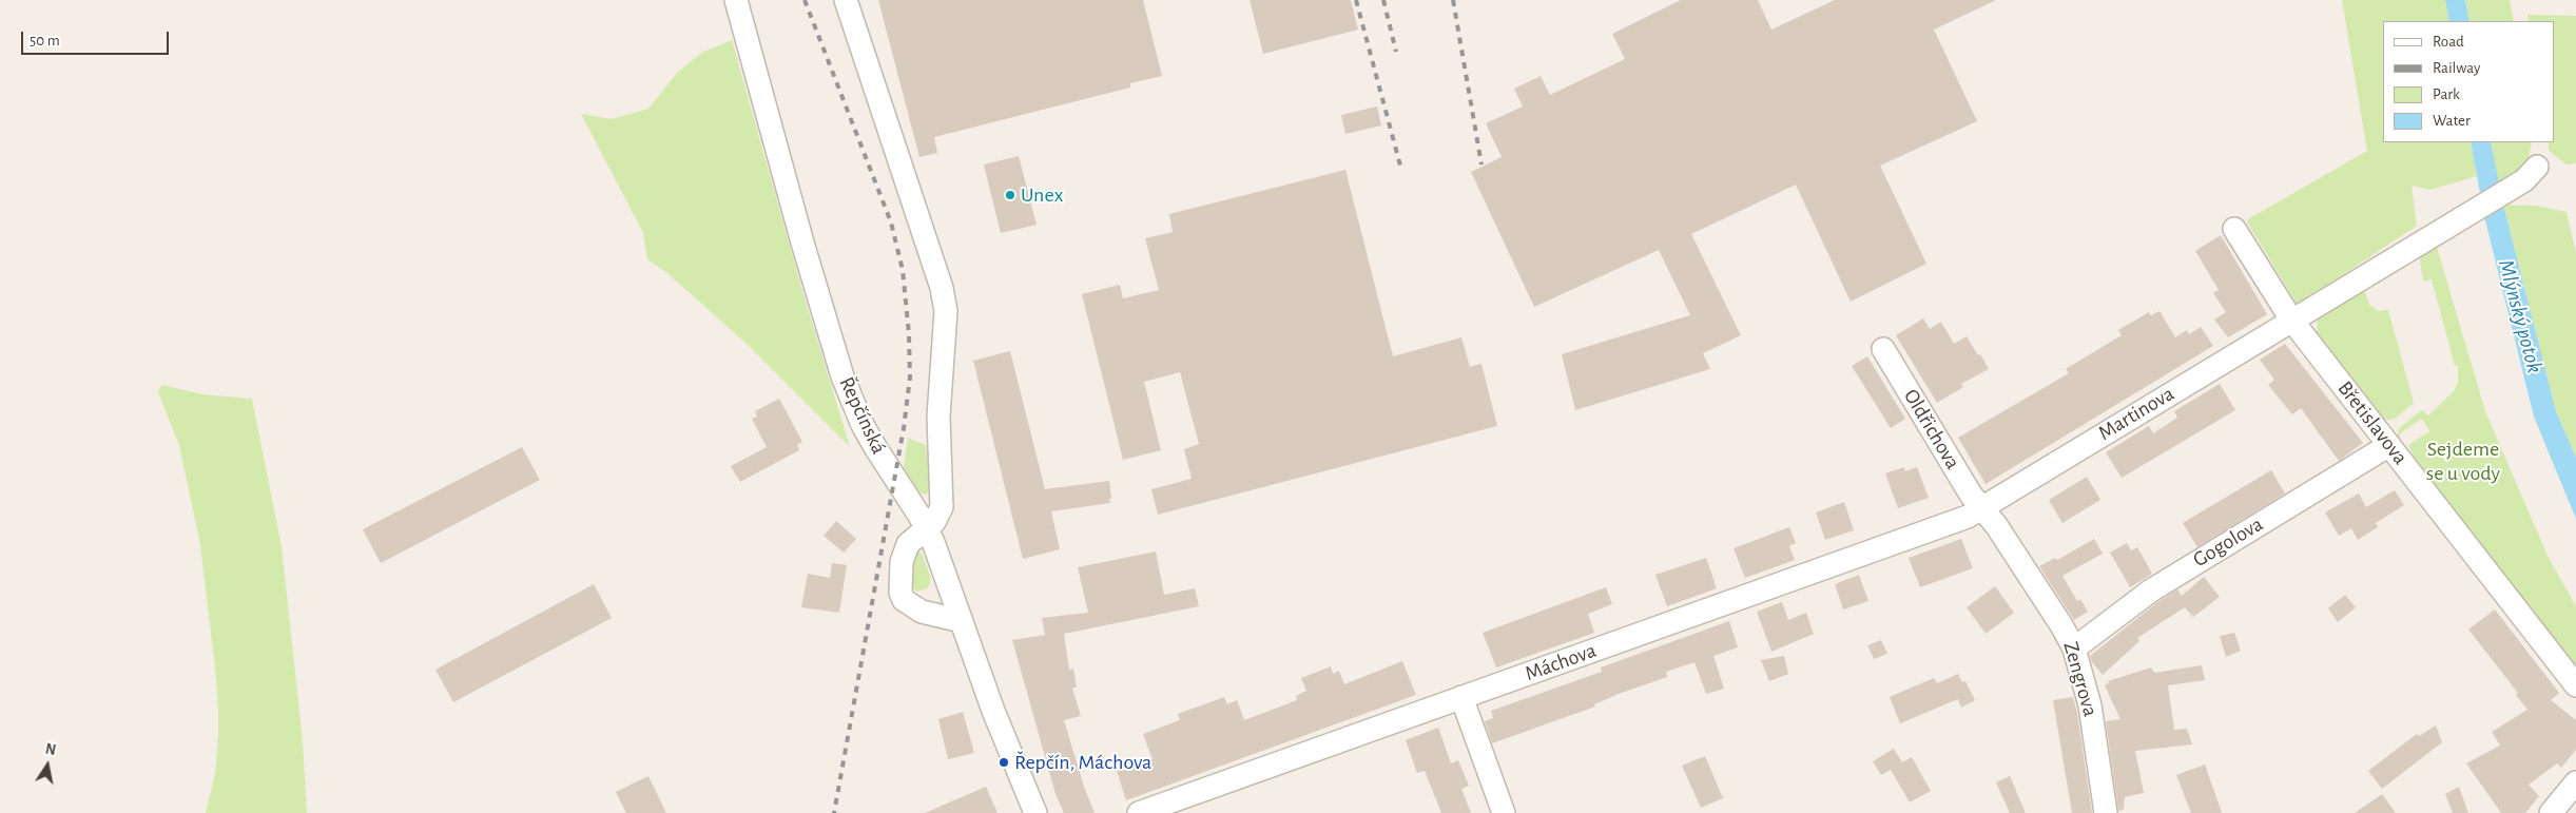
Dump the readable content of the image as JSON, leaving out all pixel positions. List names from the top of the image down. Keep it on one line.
{"streets":{"street":["Martinova","Řepčínská","Břetislavova","Oldřichova","Gogolova","Máchova","Zengrova"]},"crossings":[["Martinova","Břetislavova"],["Martinova","Oldřichova"],["Martinova","Máchova"],["Martinova","Zengrova"],["Břetislavova","Gogolova"],["Oldřichova","Máchova"],["Oldřichova","Zengrova"],["Gogolova","Zengrova"],["Máchova","Zengrova"]],"water":["Mlýnský potok"],"parks":["Sejdeme se u vody"],"places":["Unex","Řepčín, Máchova"],"legend":["Road","Railway","Park","Water"],"scale_bar":"50 m","north":"top"}
